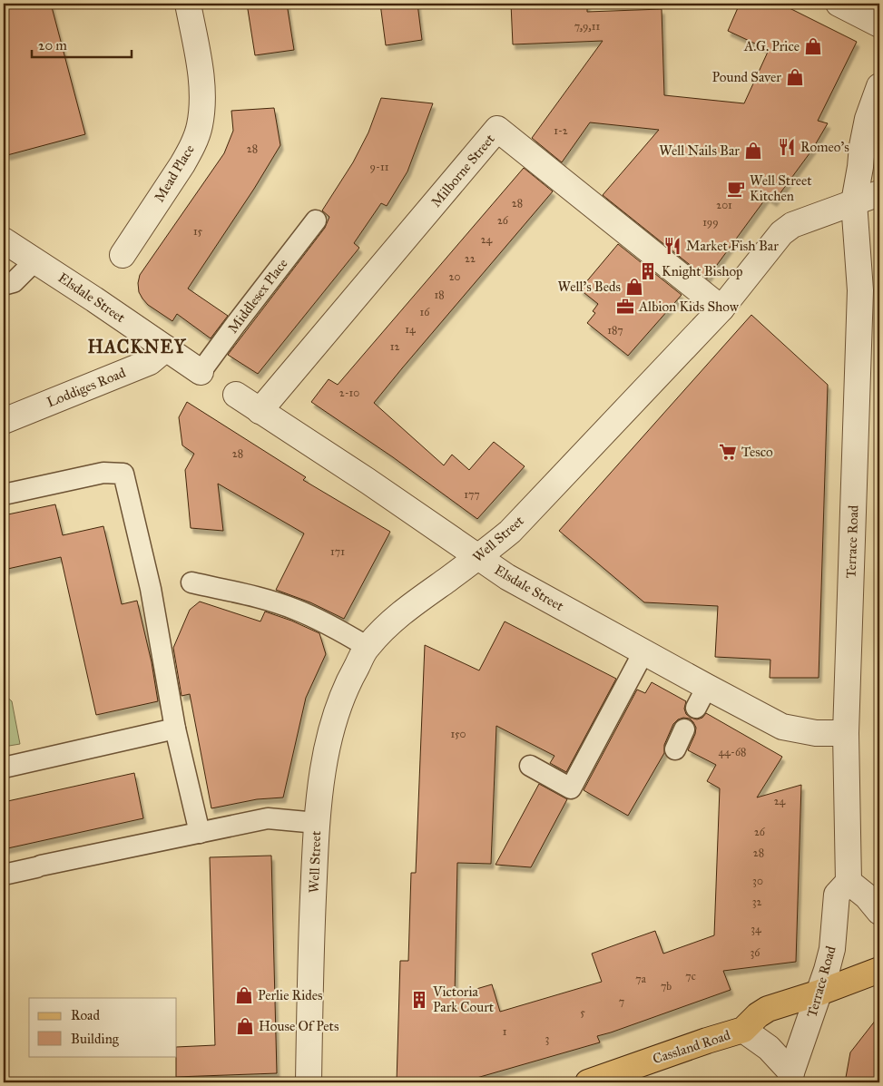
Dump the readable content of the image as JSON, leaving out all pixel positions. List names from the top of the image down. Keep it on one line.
{"streets":{"main road":["Cassland Road"],"street":["Milborne Street","Mead Place","Elsdale Street","Loddiges Road","Well Street","Terrace Road"],"lane":["Middlesex Place"]},"crossings":[["Milborne Street","Elsdale Street"],["Milborne Street","Well Street"],["Middlesex Place","Elsdale Street"],["Elsdale Street","Loddiges Road"],["Elsdale Street","Well Street"],["Elsdale Street","Terrace Road"],["Well Street","Terrace Road"],["Terrace Road","Cassland Road"]],"districts":["HACKNEY"],"places":{"shop":["A.G. Price","Pound Saver","Well Nails Bar","Well's Beds","Perlie Rides","House Of Pets"],"restaurant":["Romeo's","Market Fish Bar"],"cafe":["Well Street Kitchen"],"building":["Knight Bishop","Victoria Park Court"],"office":["Albion Kids Show"],"supermarket":["Tesco"]},"house_numbers":["7,9,11","1-2","28","9-11","28","201","26","199","15","24","22","20","18","16","14","187","12","2-10","28","177","171","150","44-68","24","26","28","30","32","34","36","7c","7a","7b","7","5","1","3"],"legend":["Road","Building"],"scale_bar":"20 m"}
